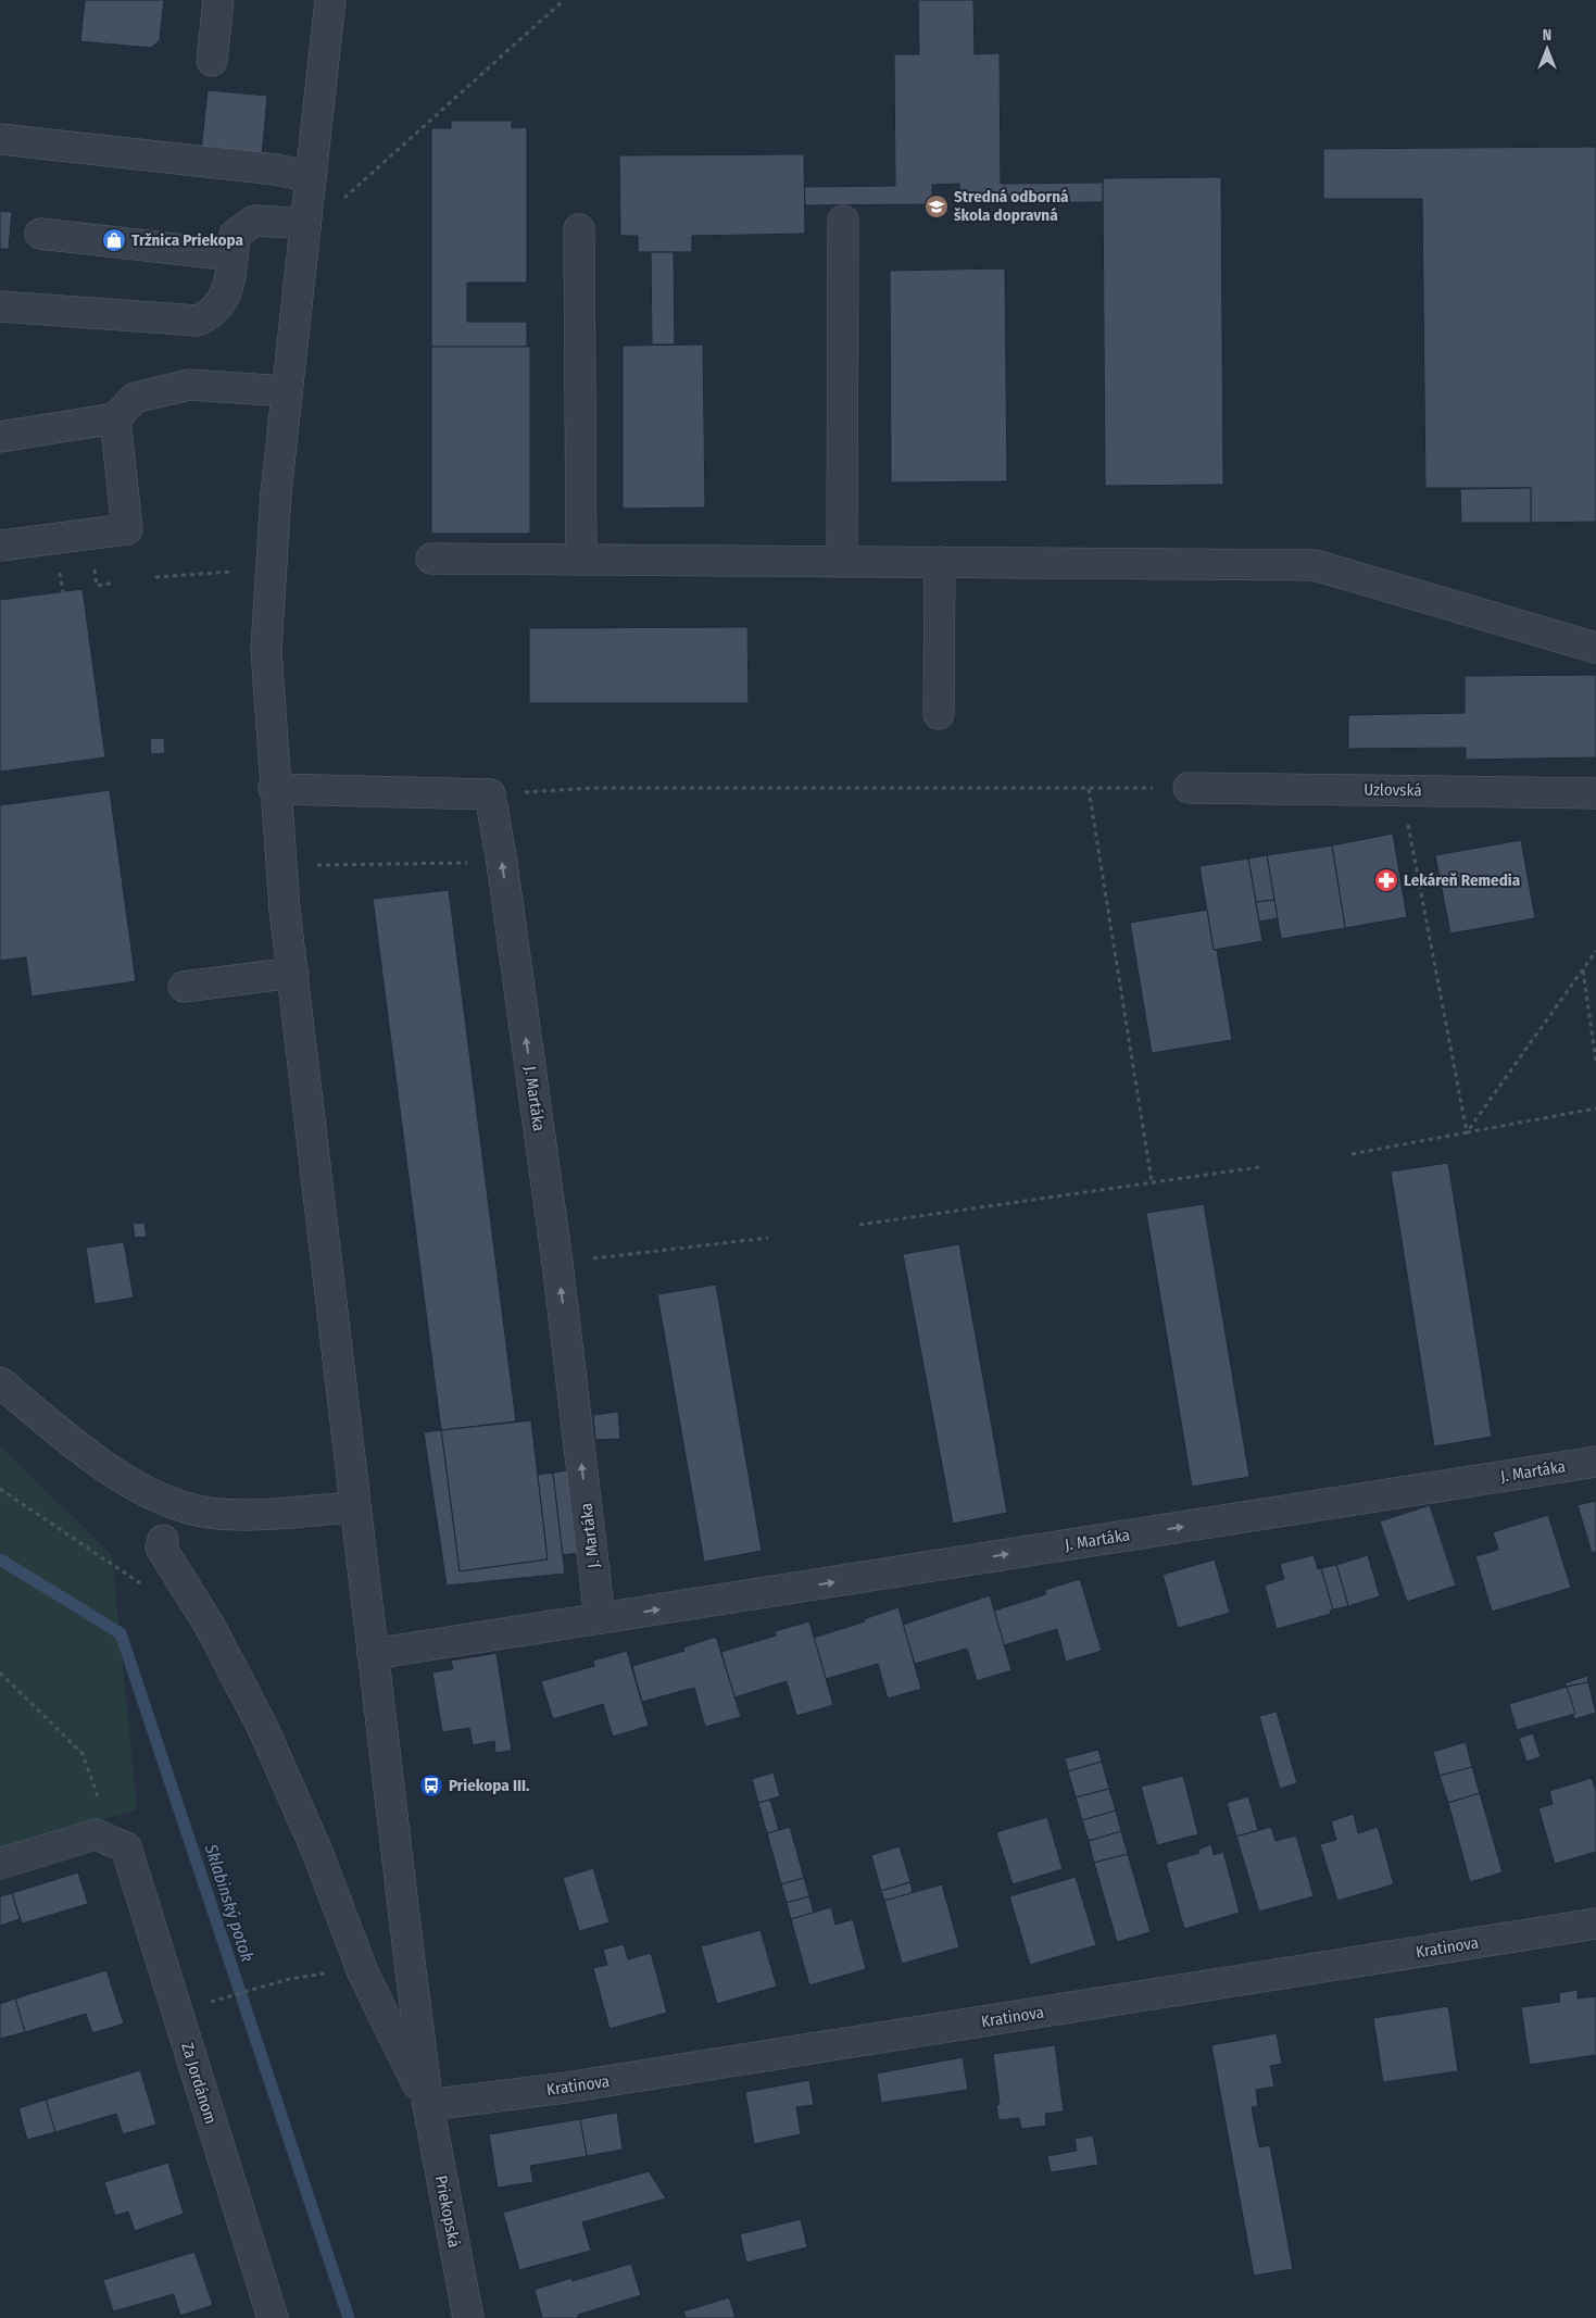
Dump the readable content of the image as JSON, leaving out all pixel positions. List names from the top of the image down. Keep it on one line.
{"streets":{"street":["Uzlovská","J. Martáka","Kratinova","Za Jordánom","Priekopská"]},"crossings":[["Kratinova","Priekopská"]],"water":["Sklabinský potok"],"places":{"school or university":["Stredná odborná škola dopravná"],"shop":["Tržnica Priekopa"],"pharmacy":["Lekáreň Remedia"],"bus stop":["Priekopa III."]},"north":"top"}
